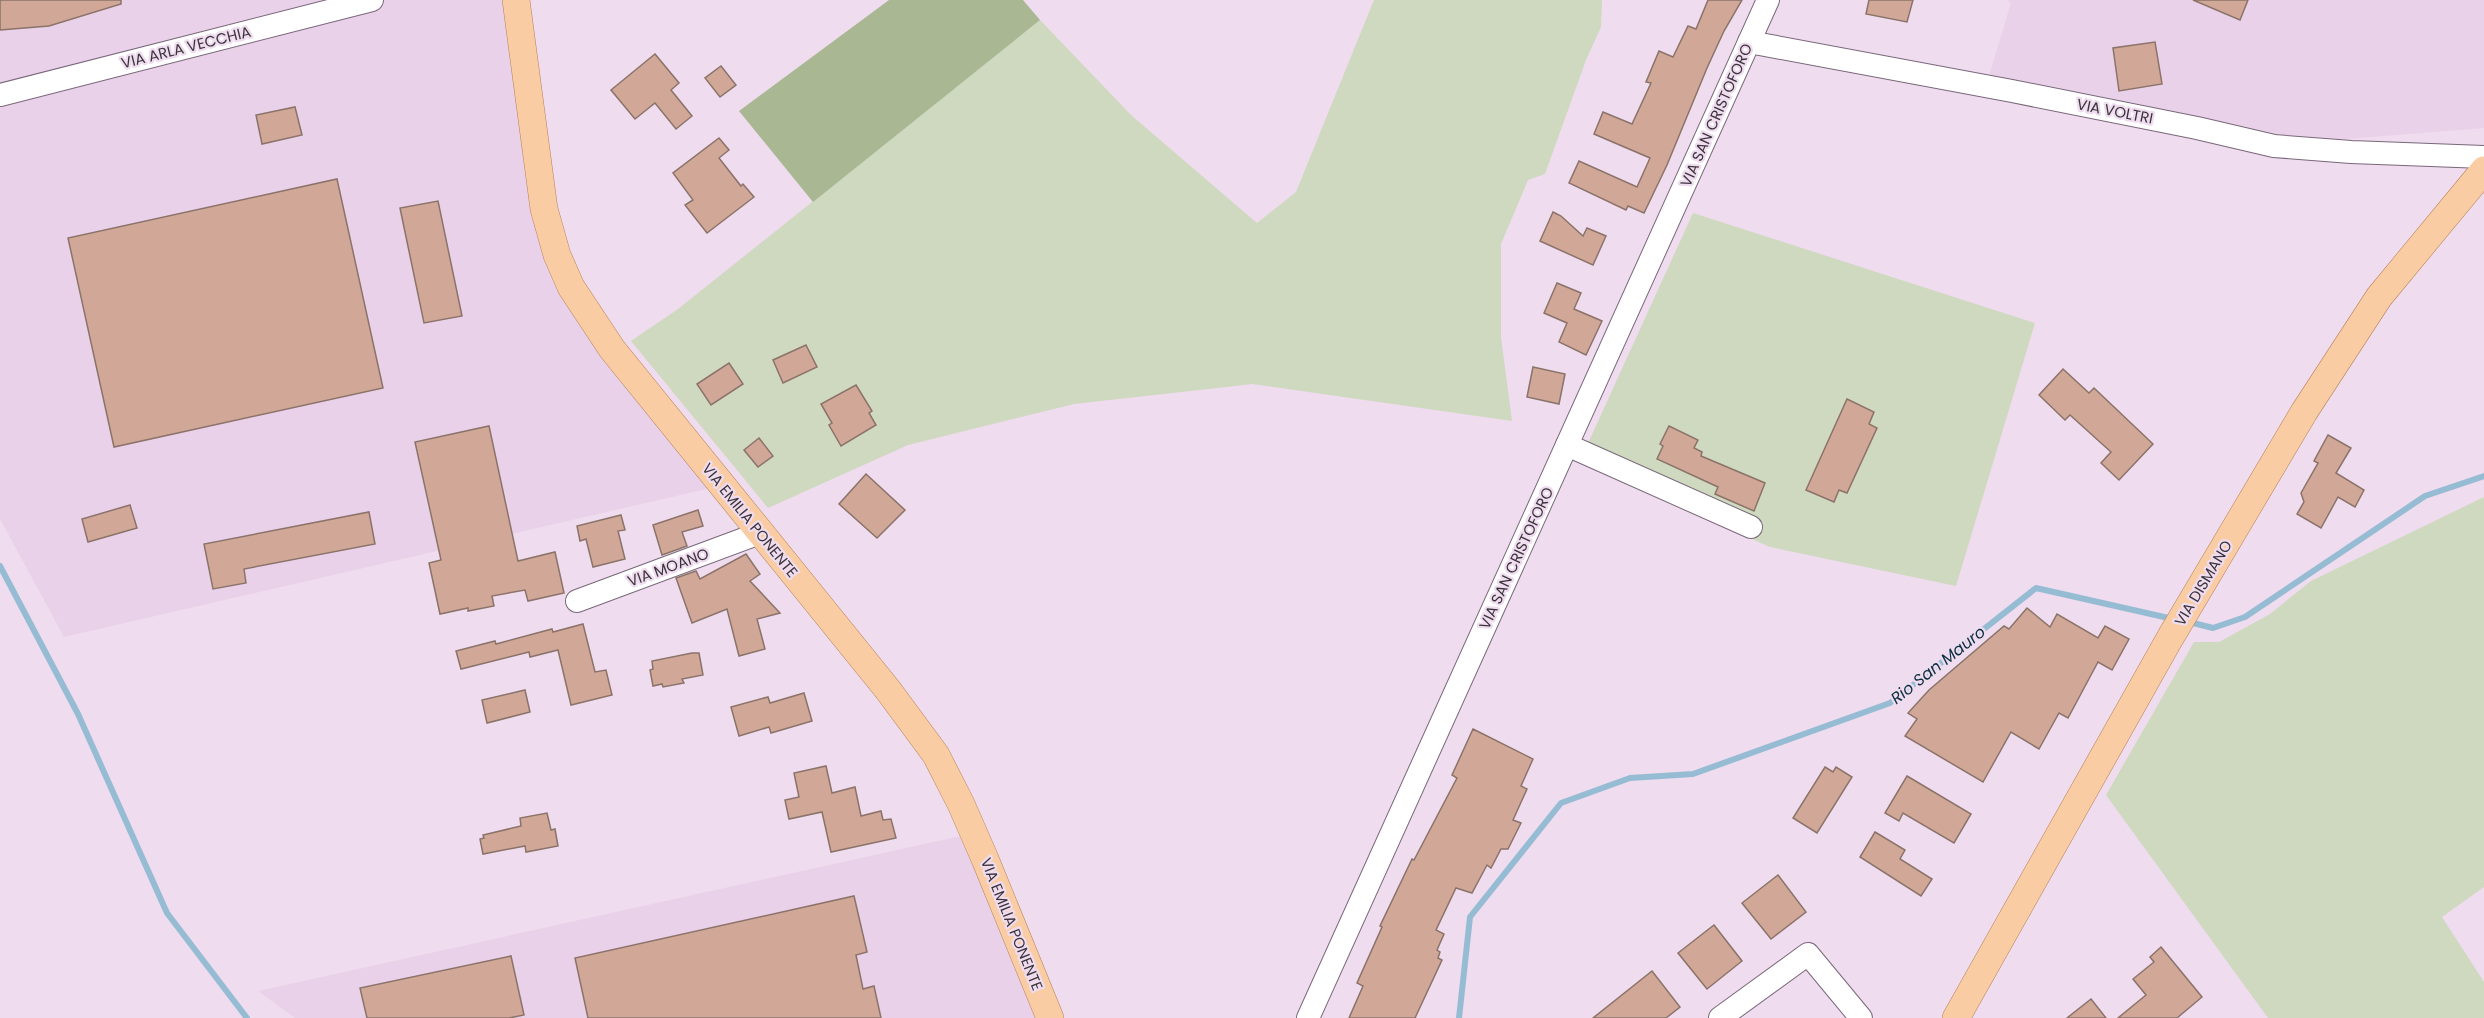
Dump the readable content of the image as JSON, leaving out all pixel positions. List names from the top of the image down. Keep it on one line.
{"streets":{"main road":["VIA EMILIA PONENTE","VIA DISMANO"],"street":["VIA ARLA VECCHIA","VIA VOLTRI","VIA SAN CRISTOFORO","VIA MOANO"]},"crossings":[["VIA VOLTRI","VIA SAN CRISTOFORO"],["VIA EMILIA PONENTE","VIA MOANO"]],"water":["Rio San Mauro"]}
